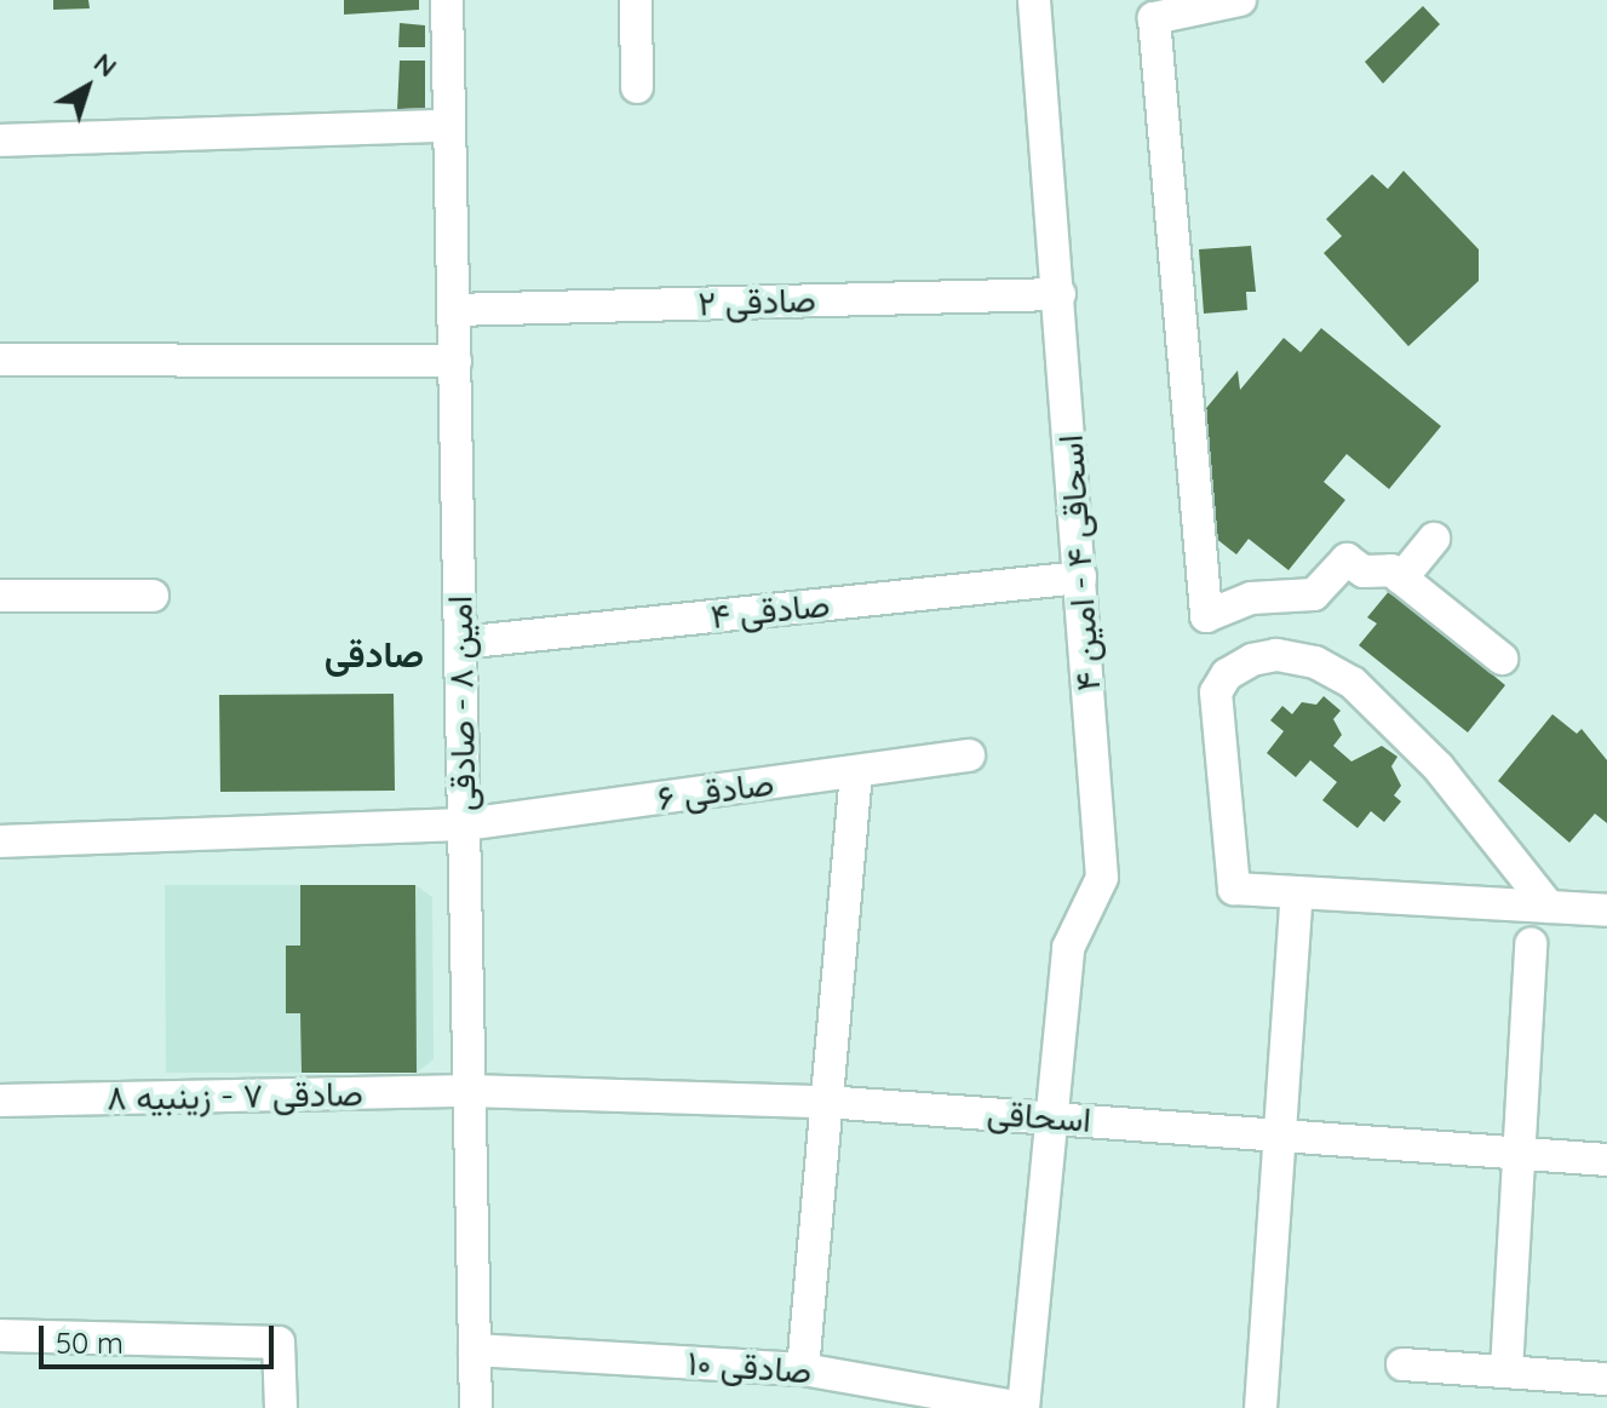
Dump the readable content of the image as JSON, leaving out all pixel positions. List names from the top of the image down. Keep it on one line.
{"streets":{"street":["صادقی ۲","اسحاقی ۴ - امین ۴","صادقی ۴","امین ۸ - صادقی","صادقی ۶","صادقی ۷ - زینبیه ۸","اسحاقی","صادقی ۱۰"]},"crossings":[["صادقی ۲","اسحاقی ۴ - امین ۴"],["صادقی ۲","امین ۸ - صادقی"],["اسحاقی ۴ - امین ۴","صادقی ۴"],["اسحاقی ۴ - امین ۴","اسحاقی"],["اسحاقی ۴ - امین ۴","صادقی ۱۰"],["صادقی ۴","امین ۸ - صادقی"],["امین ۸ - صادقی","صادقی ۶"],["امین ۸ - صادقی","صادقی ۷ - زینبیه ۸"],["امین ۸ - صادقی","اسحاقی"],["امین ۸ - صادقی","صادقی ۱۰"],["صادقی ۷ - زینبیه ۸","اسحاقی"]],"districts":["صادقی"],"scale_bar":"50 m","north":"top right"}
